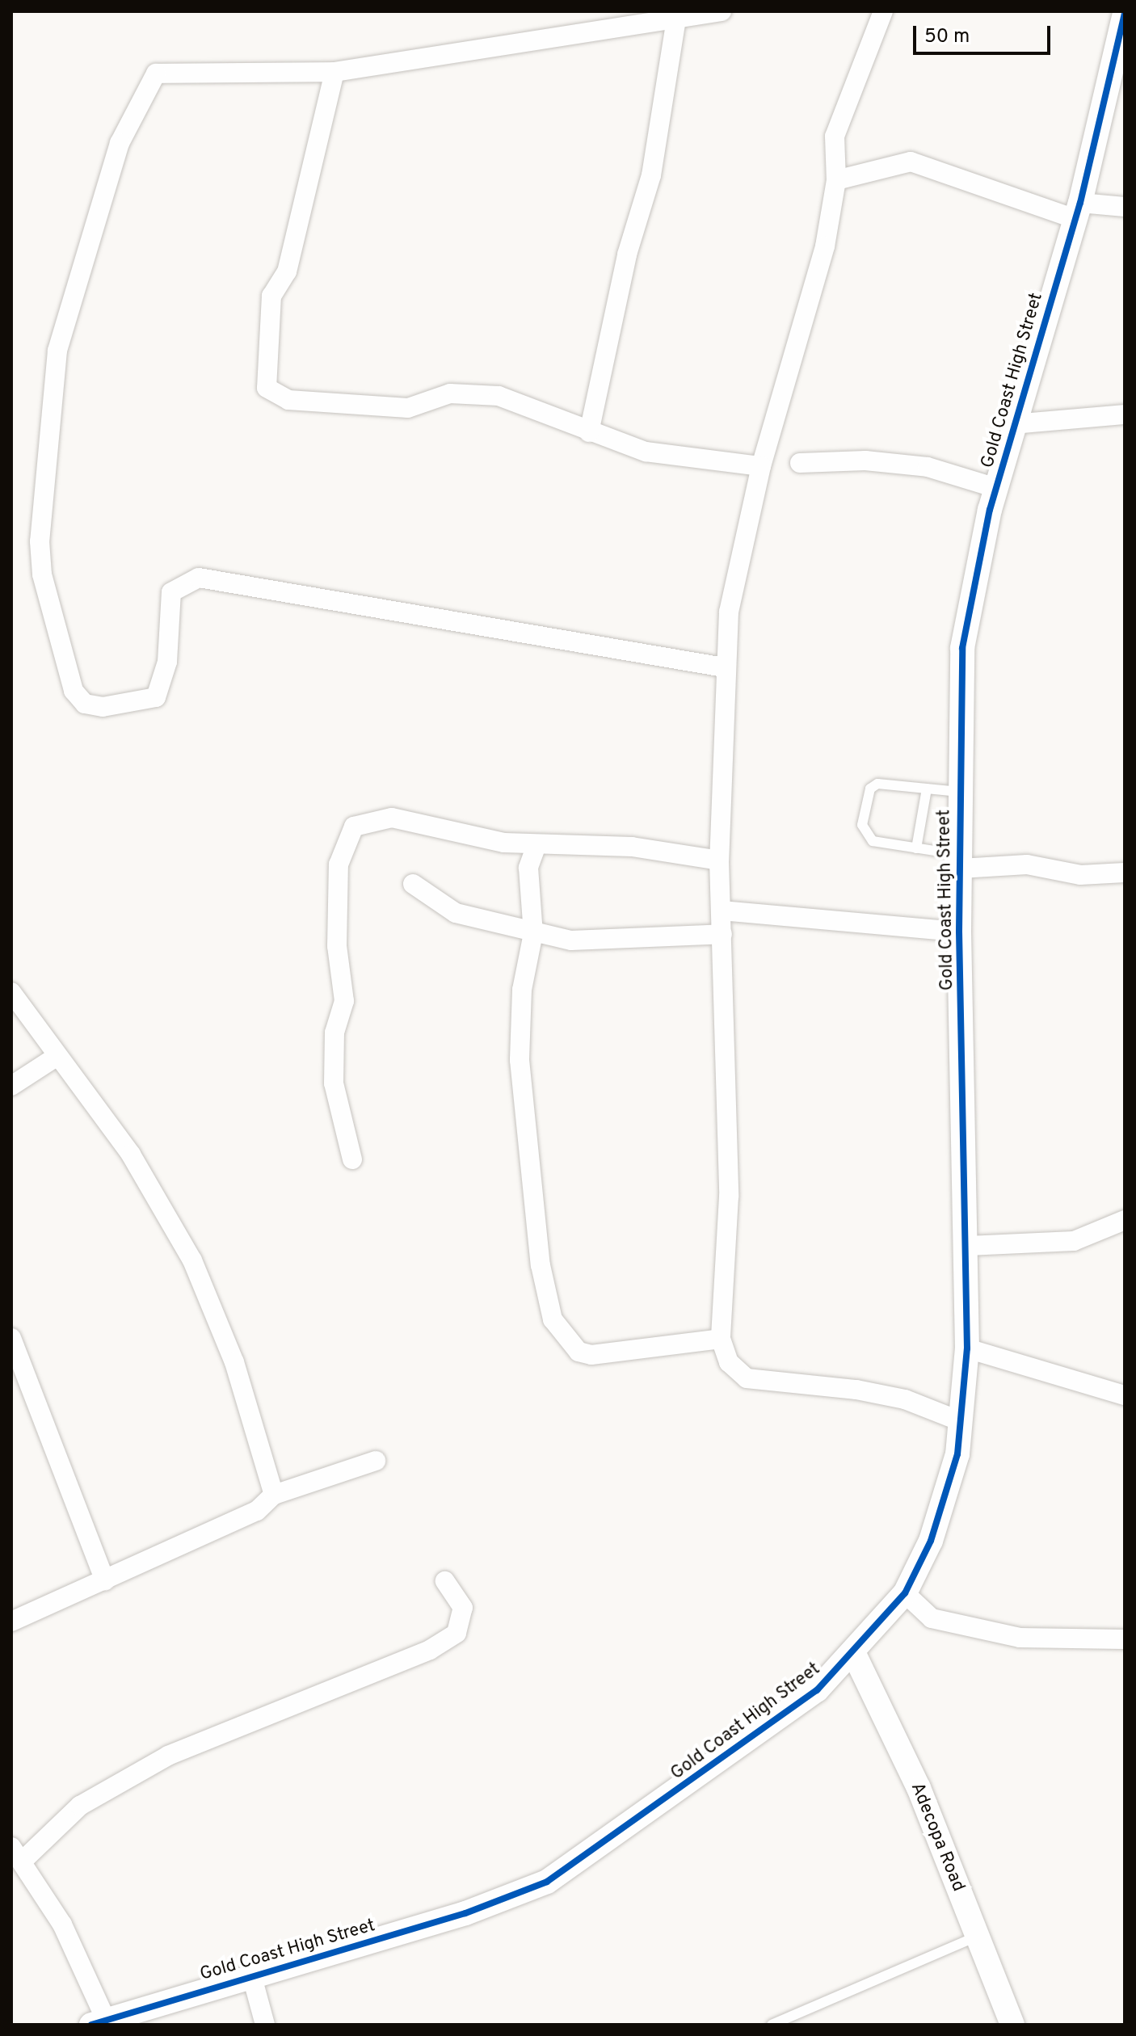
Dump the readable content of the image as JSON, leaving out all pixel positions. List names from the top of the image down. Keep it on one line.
{"streets":{"street":["Gold Coast High Street","Adecopa Road"]},"crossings":[["Gold Coast High Street","Adecopa Road"]],"scale_bar":"50 m"}
